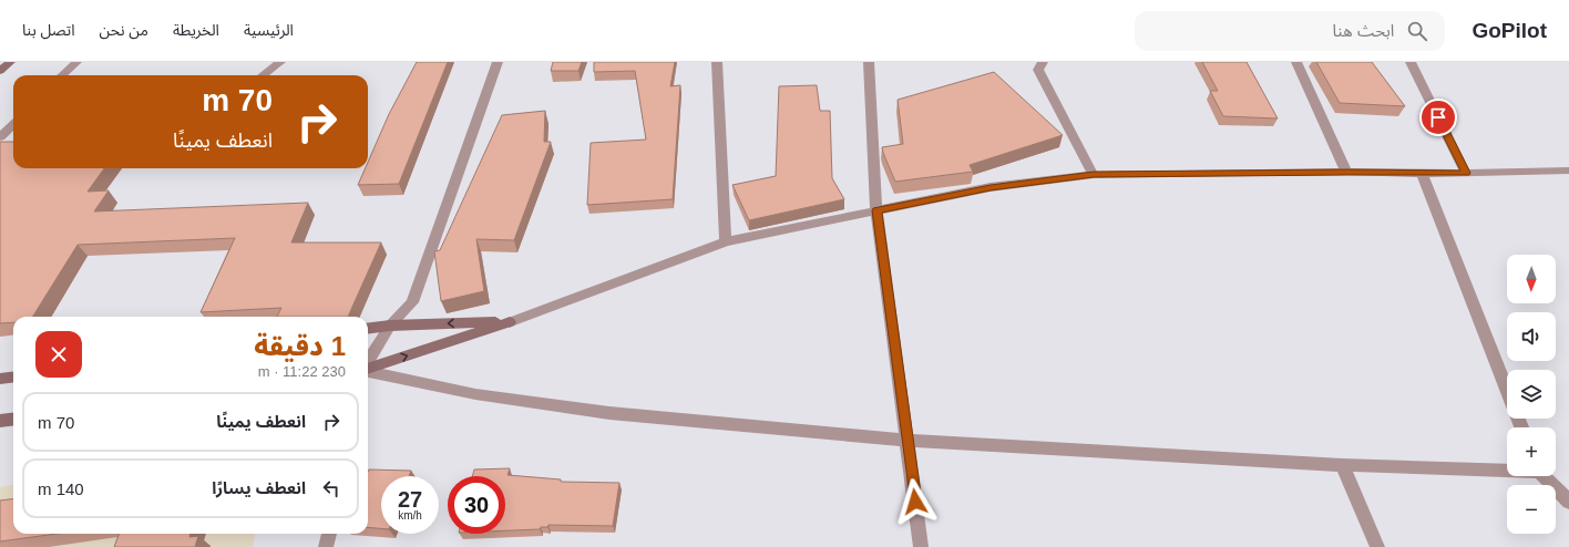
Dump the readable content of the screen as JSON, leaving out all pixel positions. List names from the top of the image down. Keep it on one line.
{"north":"bottom","page":{"header":"GoPilot","search":"ابحث هنا","nav":["الرئيسية","الخريطة","من نحن","اتصل بنا"],"turn":["70 m","انعطف يمينًا"],"map_buttons":["+","−"],"heading":["1 دقيقة","230 m · 11:22"],"list":[{"name":"انعطف يمينًا","value":"70 m"},{"name":"انعطف يسارًا","value":"140 m"}],"speed":"27 km/h","limit":"30"}}
